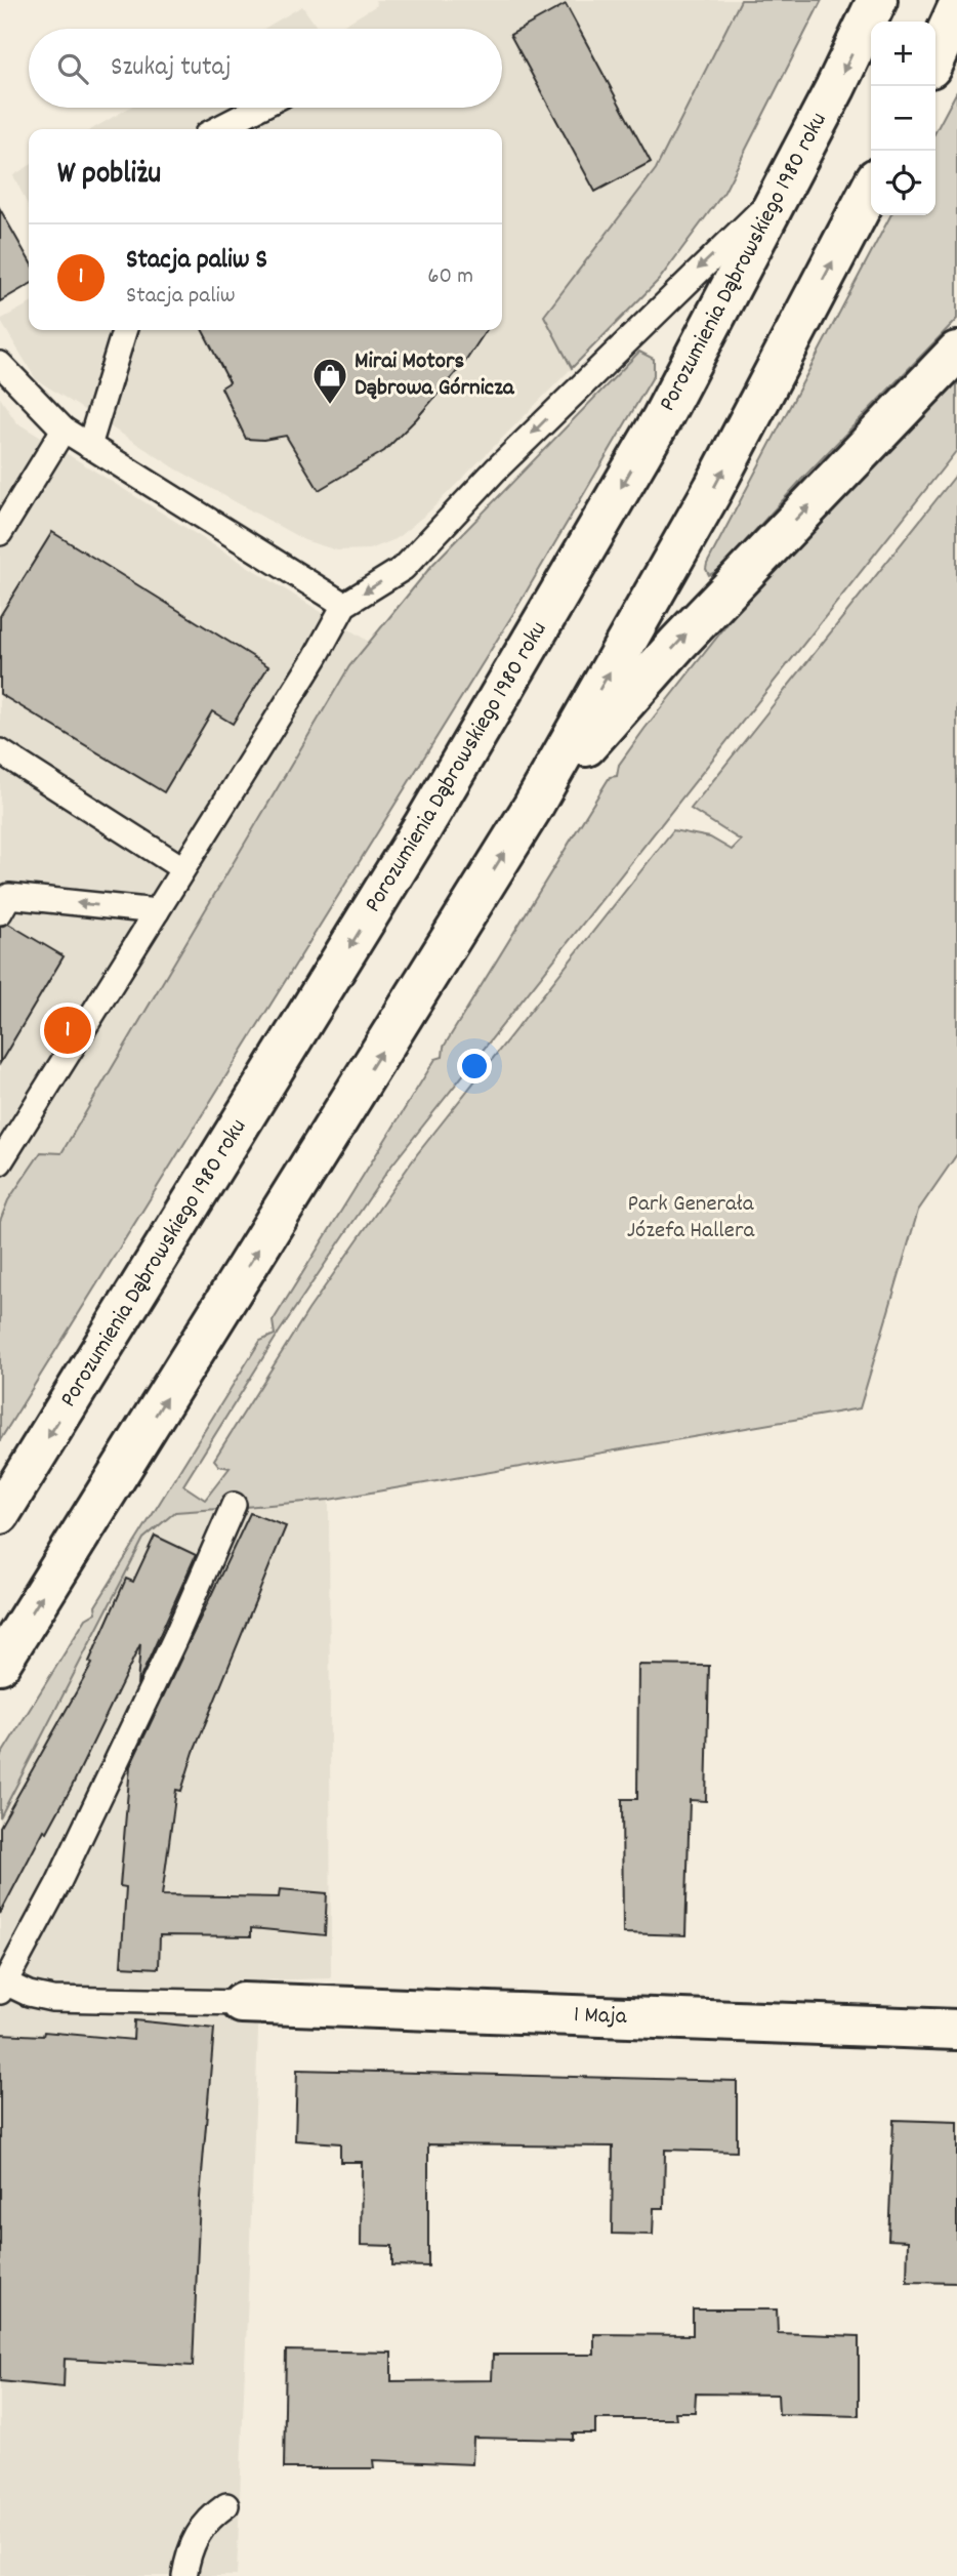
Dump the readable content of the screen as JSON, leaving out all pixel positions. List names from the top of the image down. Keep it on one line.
{"streets":{"main road":["Porozumienia Dąbrowskiego 1980 roku","1 Maja"]},"parks":["Park Generała Józefa Hallera"],"places":{"shop":["Mirai Motors Dąbrowa Górnicza"]},"page":{"map_buttons":["+","−"],"search":"Szukaj tutaj","heading":"W pobliżu","list":[{"mark":"1","name":"Stacja paliw S","note":"Stacja paliw","value":"60 m"}],"pins":"1"}}
